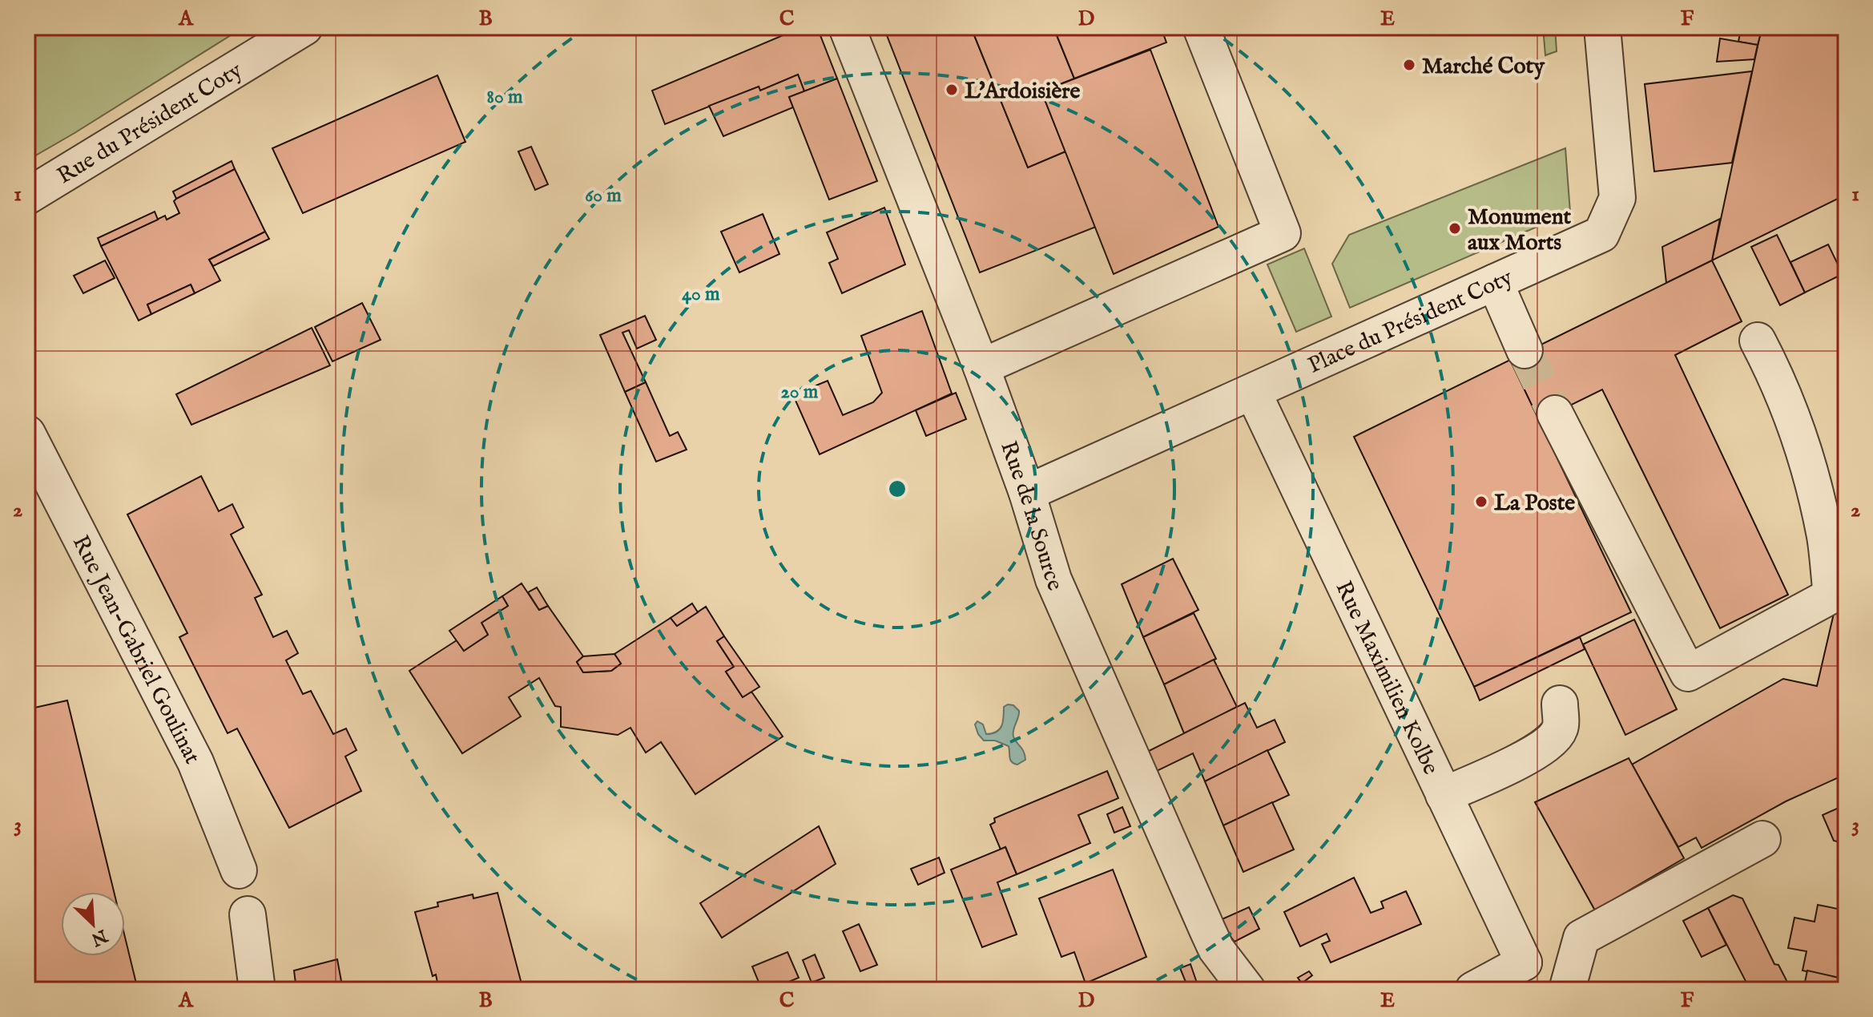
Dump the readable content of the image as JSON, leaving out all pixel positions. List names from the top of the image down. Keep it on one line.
{"streets":{"street":["Rue du Président Coty","Place du Président Coty","Rue de la Source","Rue Jean-Gabriel Goulinat","Rue Maximilien Kolbe"]},"crossings":[["Place du Président Coty","Rue de la Source"],["Place du Président Coty","Rue Maximilien Kolbe"]],"places":["Marché Coty","L'Ardoisière","Monument aux Morts","La Poste"],"north":"bottom right","grid":{"columns":["A","B","C","D","E","F"],"rows":["1","2","3"]},"rings":["80 m","60 m","40 m","20 m"]}
